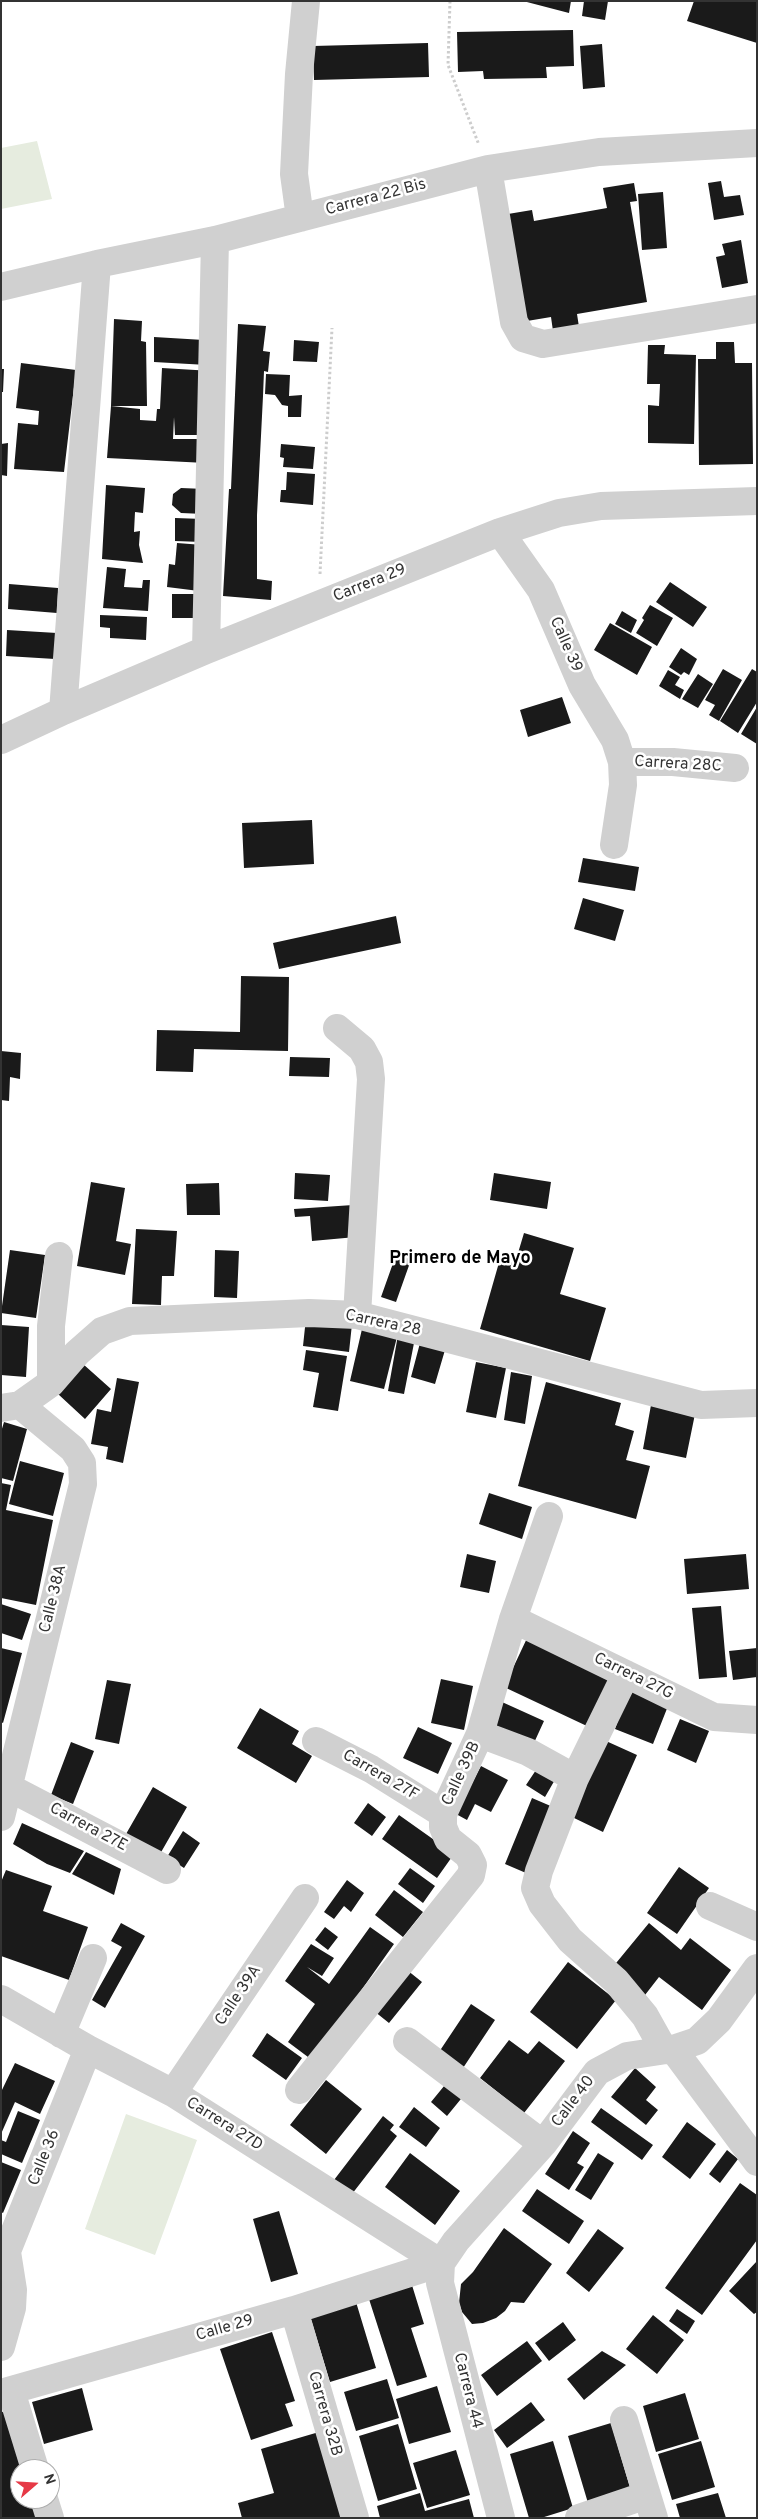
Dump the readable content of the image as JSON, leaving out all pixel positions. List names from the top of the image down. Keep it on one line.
{"streets":{"street":["Carrera 22 Bis","Carrera 29","Calle 39","Carrera 28C","Carrera 28","Calle 38A","Carrera 27G","Calle 39B","Carrera 27F","Carrera 27E","Calle 39A","Calle 40","Carrera 27D","Calle 36","Calle 29","Carrera 44","Carrera 32B"]},"crossings":[["Carrera 29","Calle 39"],["Calle 39","Carrera 28C"],["Carrera 28","Calle 38A"],["Calle 38A","Carrera 27E"],["Carrera 27G","Calle 39B"],["Calle 39B","Carrera 27F"],["Calle 39A","Carrera 27D"],["Calle 40","Carrera 27D"],["Calle 40","Calle 29"],["Calle 40","Carrera 44"],["Carrera 27D","Calle 36"],["Carrera 27D","Calle 29"],["Carrera 27D","Carrera 44"],["Calle 29","Carrera 44"],["Calle 29","Carrera 32B"]],"districts":["Primero de Mayo"],"north":"right"}
